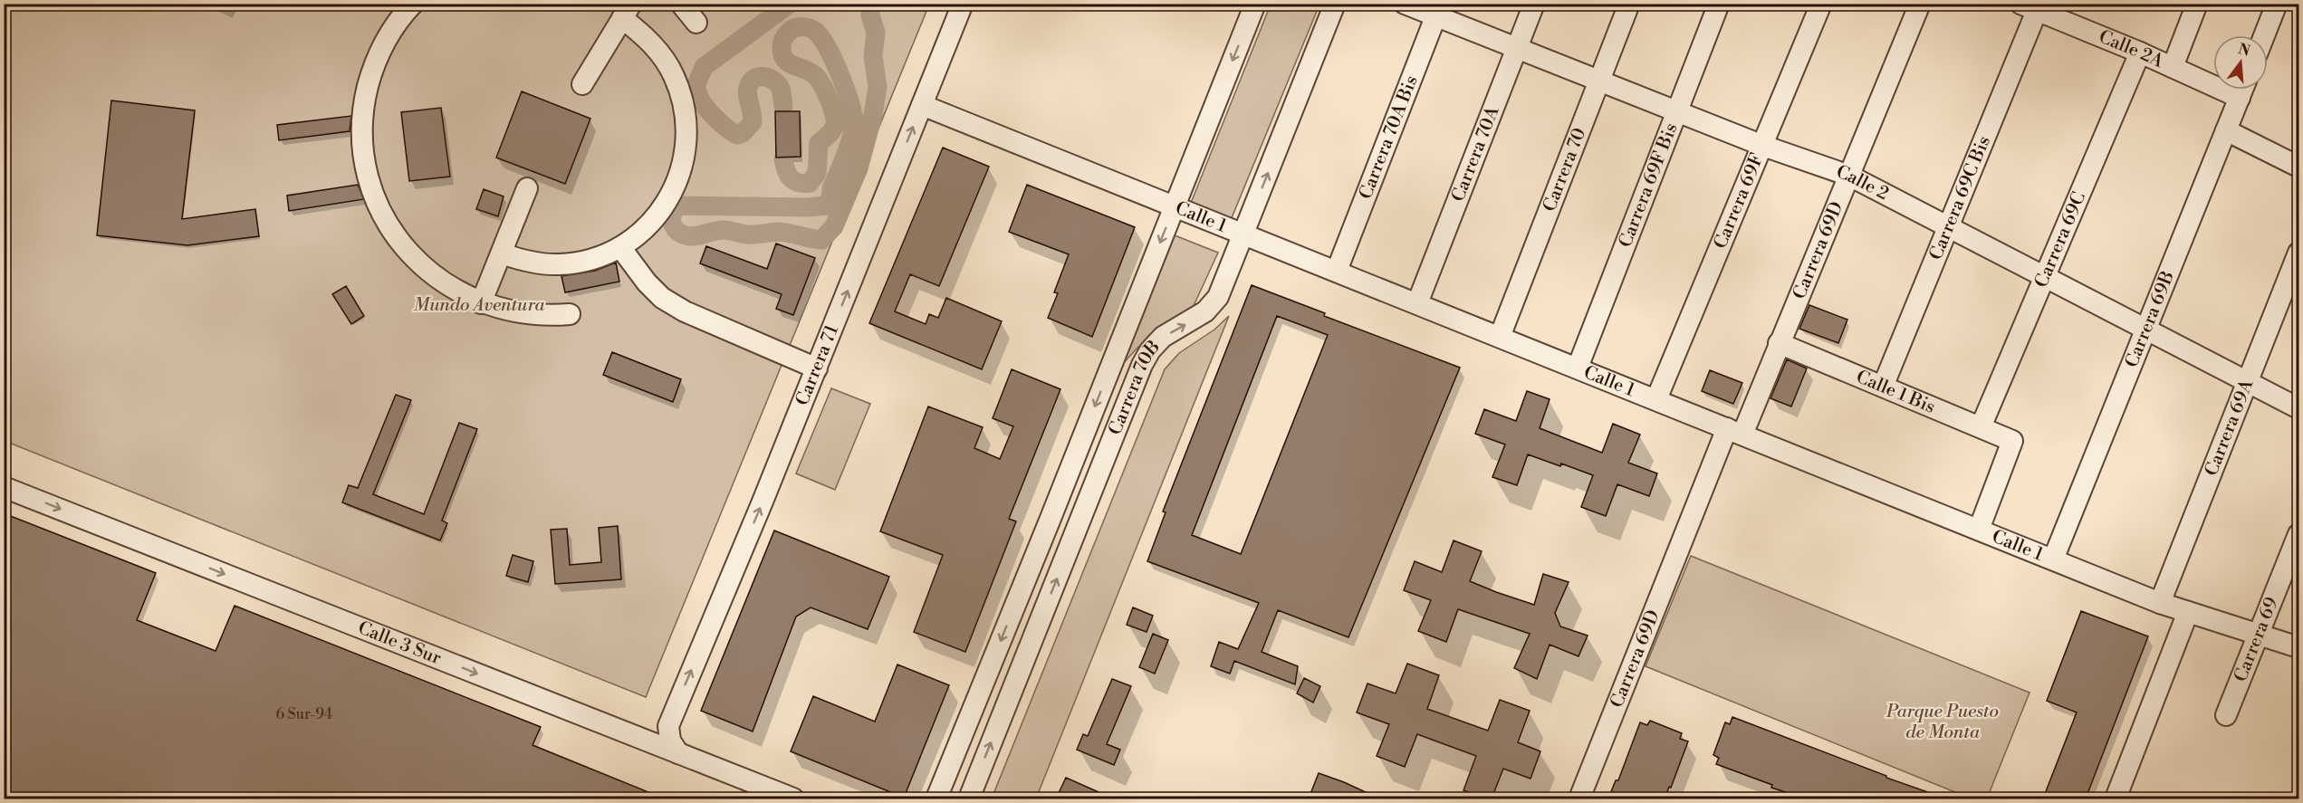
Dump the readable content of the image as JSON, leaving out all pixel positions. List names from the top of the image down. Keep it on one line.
{"streets":{"street":["Calle 2A","Carrera 70A Bis","Carrera 70A","Carrera 70","Calle 2","Carrera 69F Bis","Carrera 69C Bis","Carrera 69F","Calle 1","Carrera 69C","Carrera 69D","Carrera 69B","Carrera 71","Carrera 70B","Calle 1 Bis","Carrera 69A","Carrera 69","Calle 3 Sur"]},"crossings":[["Calle 2A","Carrera 69C Bis"],["Calle 2A","Carrera 69C"],["Carrera 70A Bis","Calle 2"],["Carrera 70A Bis","Calle 1"],["Carrera 70A","Calle 2"],["Carrera 70A","Calle 1"],["Carrera 70","Calle 2"],["Carrera 70","Calle 1"],["Calle 2","Carrera 69F Bis"],["Calle 2","Carrera 69C Bis"],["Calle 2","Carrera 69F"],["Calle 2","Carrera 69C"],["Calle 2","Carrera 69D"],["Calle 2","Carrera 69B"],["Calle 2","Carrera 69A"],["Carrera 69F Bis","Calle 1"],["Carrera 69C Bis","Calle 1 Bis"],["Carrera 69F","Calle 1"],["Calle 1","Carrera 69D"],["Calle 1","Carrera 69B"],["Calle 1","Carrera 71"],["Calle 1","Carrera 70B"],["Calle 1","Calle 1 Bis"],["Calle 1","Carrera 69A"],["Calle 1","Carrera 69"],["Carrera 69C","Calle 1 Bis"],["Carrera 69D","Calle 1 Bis"]],"one_way":["Carrera 71","Calle 3 Sur"],"parks":["Mundo Aventura","Parque Puesto de Monta"],"house_numbers":["6 Sur-94"],"north":"top"}
